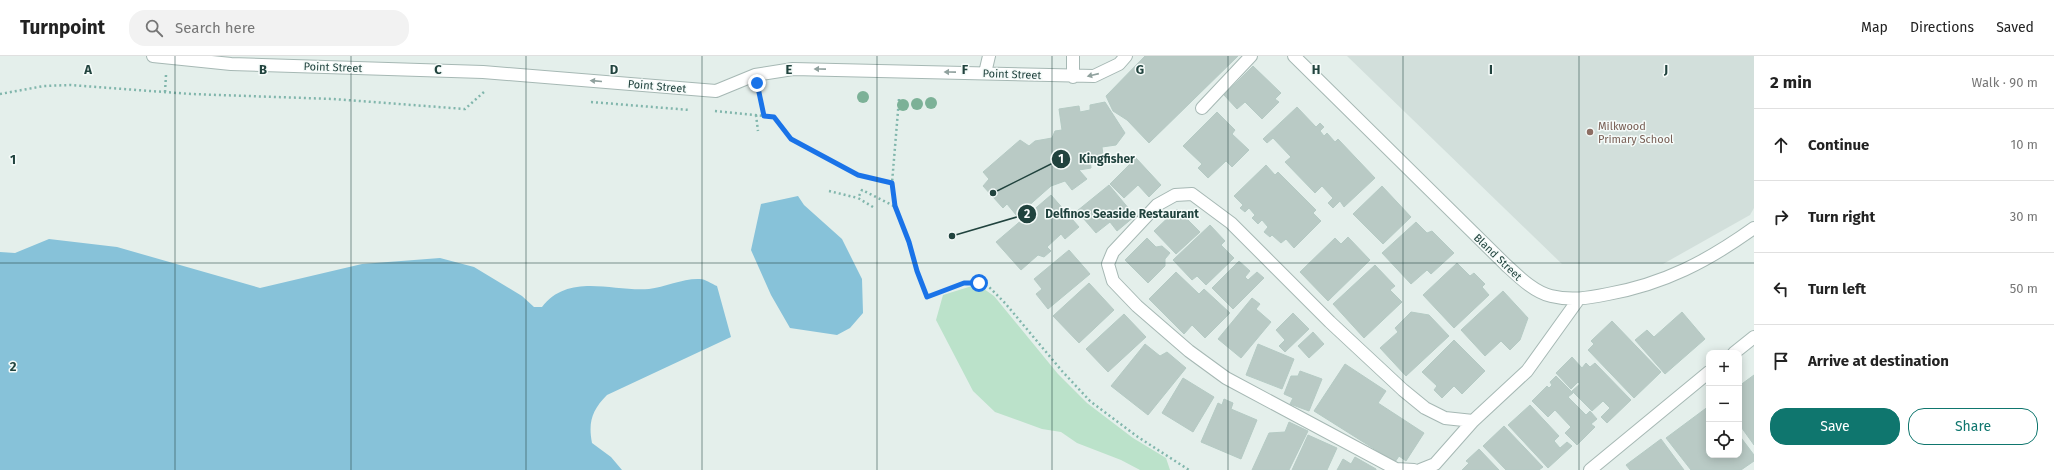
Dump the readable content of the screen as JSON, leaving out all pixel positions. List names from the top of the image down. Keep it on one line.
{"streets":{"street":["Point Street","Bland Street"]},"one_way":["Point Street"],"places":["Milkwood Primary School","Kingfisher","Delfinos Seaside Restaurant"],"page":{"header":"Turnpoint","search":"Search here","nav":["Map","Directions","Saved"],"heading":["2 min","Walk · 90 m"],"list":[["Continue","10 m"],["Turn right","30 m"],["Turn left","50 m"],"Arrive at destination"],"map_buttons":["+","−"],"buttons":["Save","Share"]},"grid":{"columns":["A","B","C","D","E","F","G","H","I","J"],"rows":["1","2"]}}
